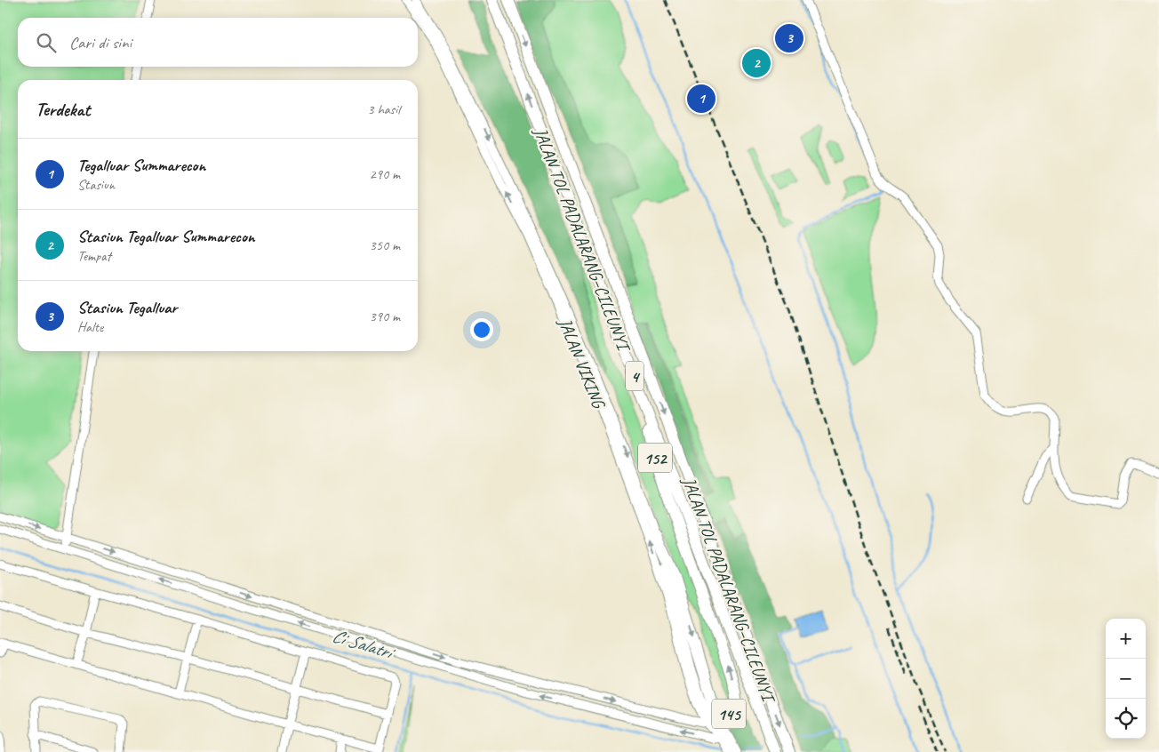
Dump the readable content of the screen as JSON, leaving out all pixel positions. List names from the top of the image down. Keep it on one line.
{"streets":{"highway":["JALAN TOL PADALARANG–CILEUNYI","4","152","145"],"street":["JALAN VIKING"]},"crossings":[["JALAN TOL PADALARANG–CILEUNYI","152"],["JALAN VIKING","145"],["152","145"]],"water":["Ci Salatri"],"page":{"search":"Cari di sini","pins":["3","2","1"],"heading":["Terdekat","3 hasil"],"list":[{"mark":"1","name":"Tegalluar Summarecon","note":"Stasiun","value":"290 m"},{"mark":"2","name":"Stasiun Tegalluar Summarecon","note":"Tempat","value":"350 m"},{"mark":"3","name":"Stasiun Tegalluar","note":"Halte","value":"390 m"}],"map_buttons":["+","−"]}}
